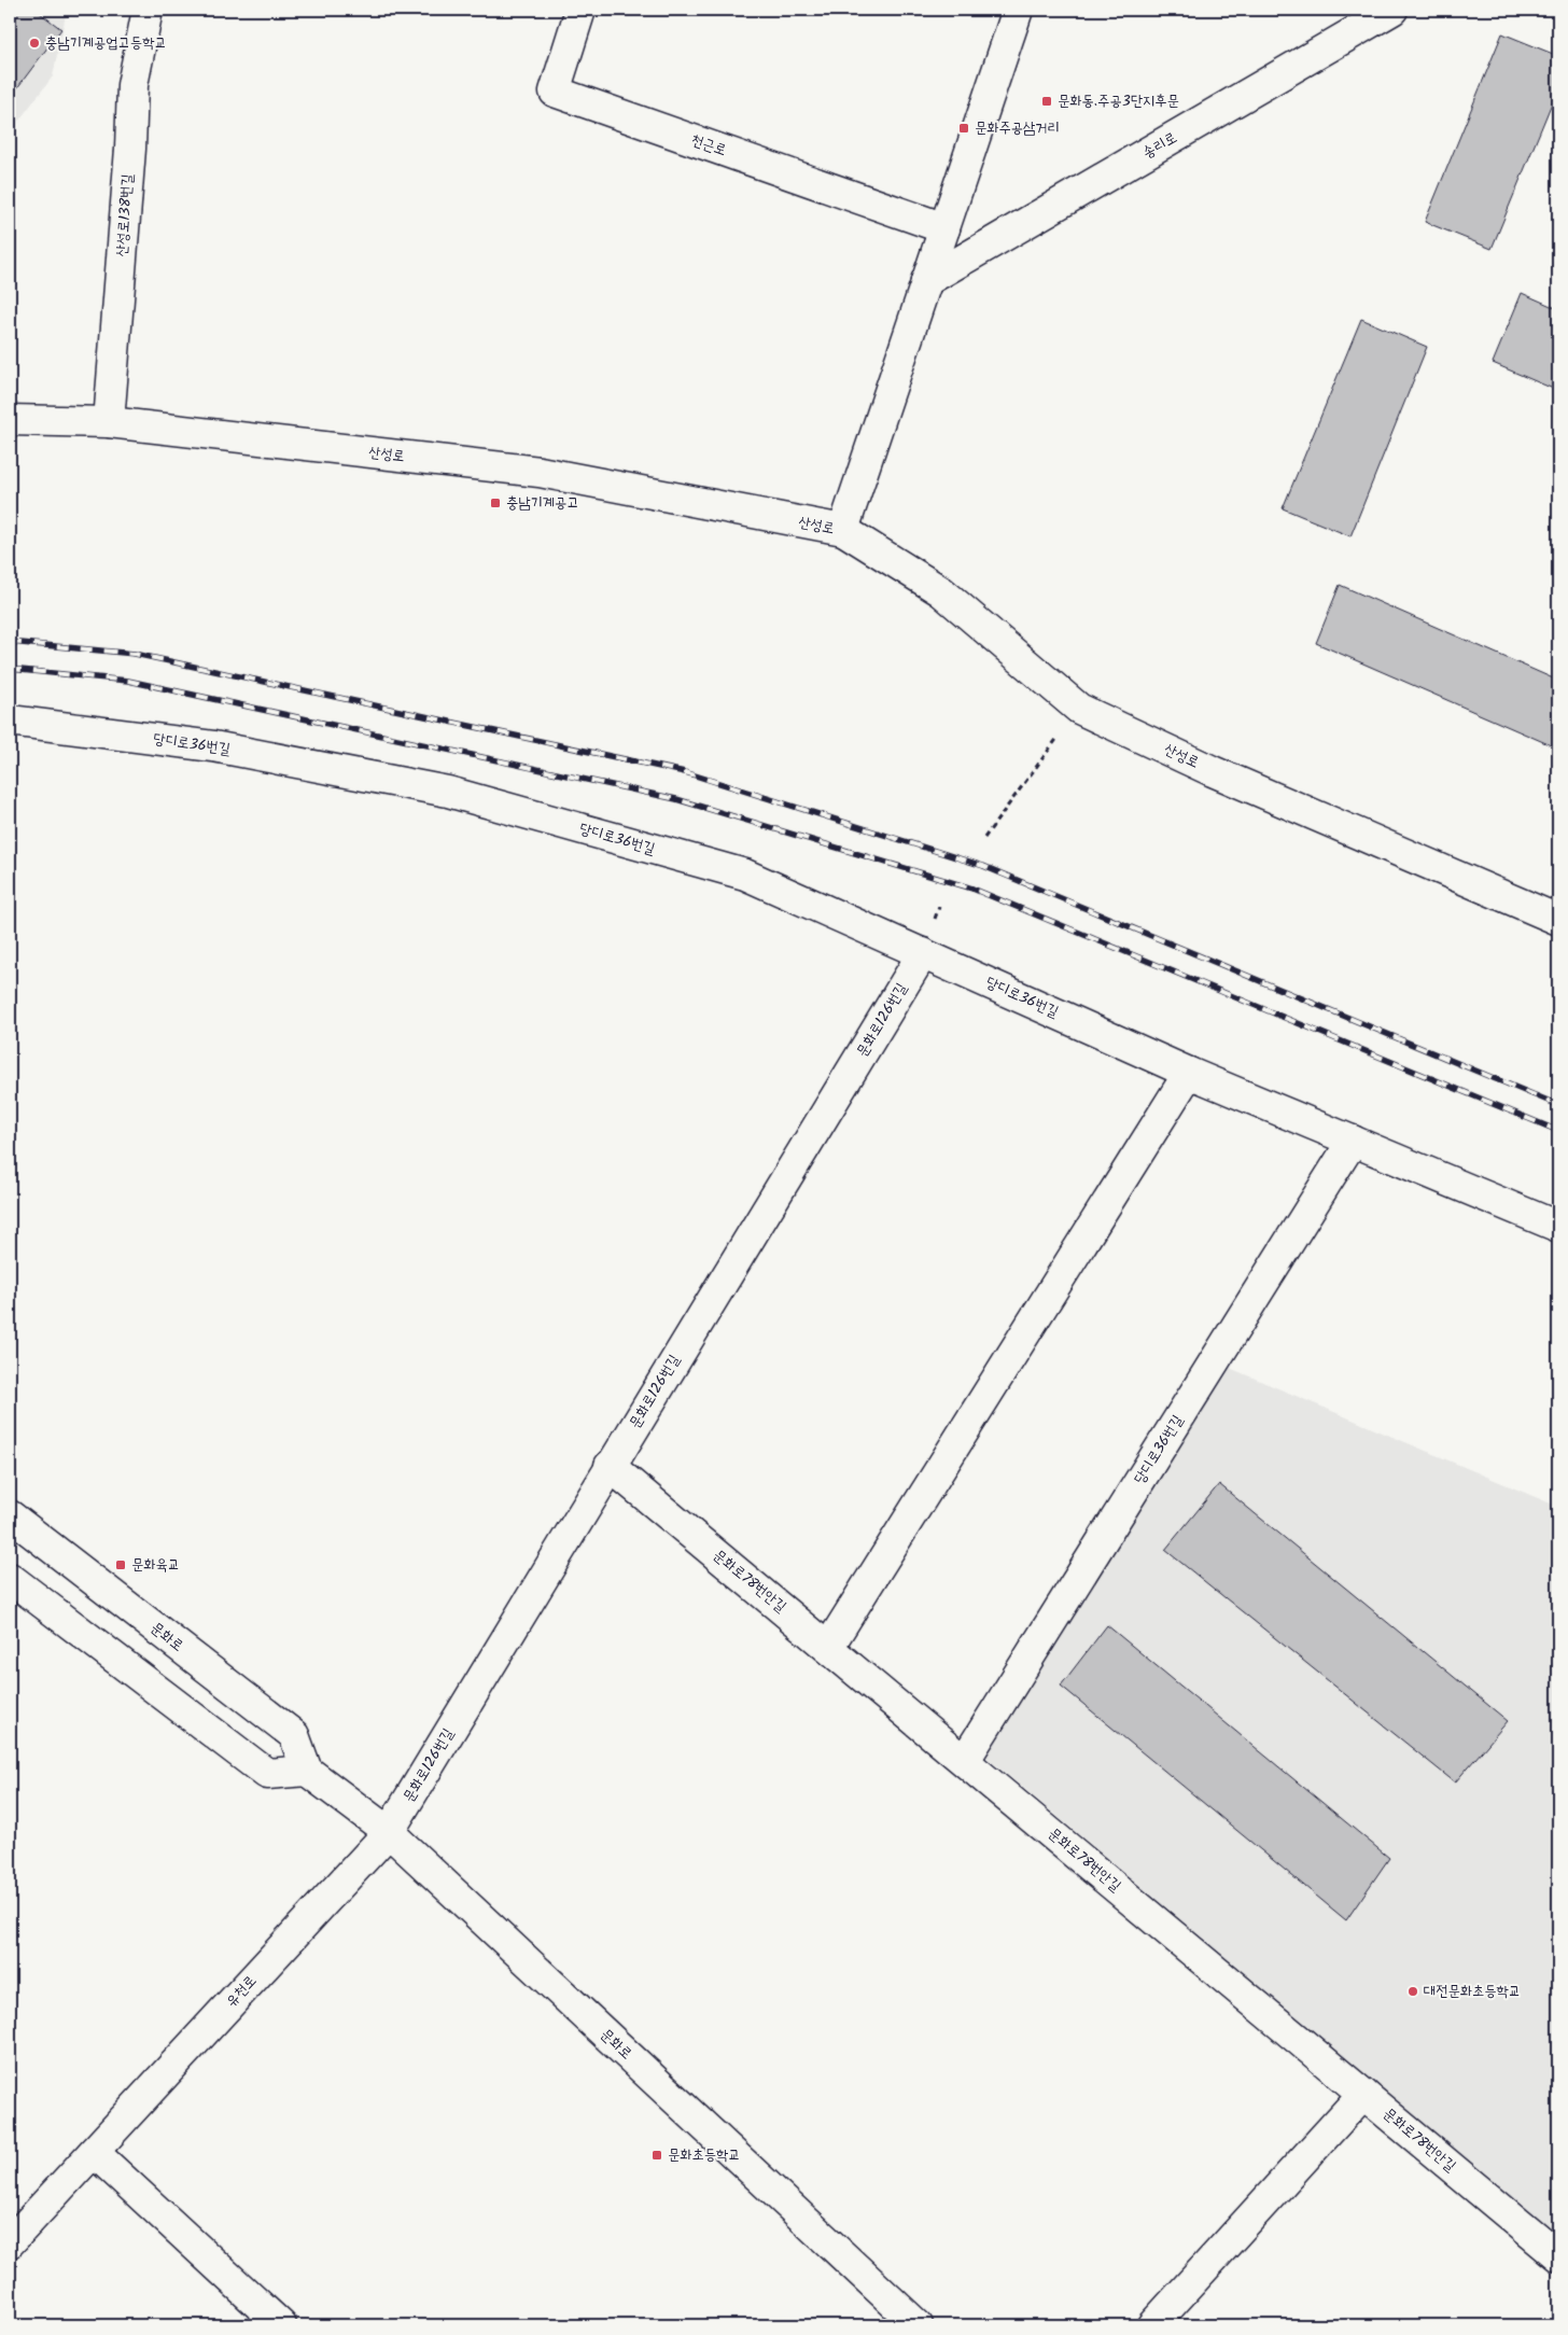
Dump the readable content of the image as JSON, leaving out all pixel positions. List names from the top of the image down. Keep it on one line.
{"streets":{"street":["천근로","송리로","산성로138번길","산성로","당디로36번길","문화로126번길","문화로78번안길","문화로","유천로"]},"crossings":[["산성로138번길","산성로"],["당디로36번길","문화로126번길"],["당디로36번길","문화로78번안길"],["문화로126번길","문화로78번안길"],["문화로126번길","문화로"],["문화로126번길","유천로"],["문화로","유천로"]],"places":{"other":["충남기계공업고등학교","대전문화초등학교"],"transit":["문화동.주공3단지후문","문화주공삼거리","충남기계공고","문화육교","문화초등학교"]}}
